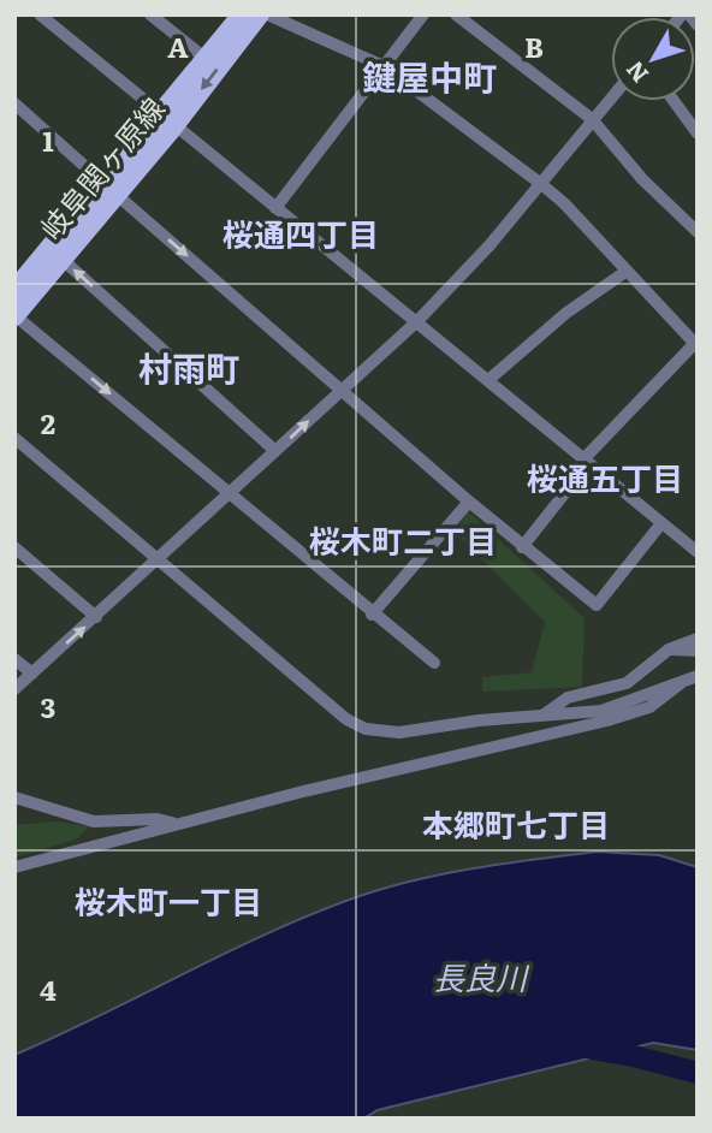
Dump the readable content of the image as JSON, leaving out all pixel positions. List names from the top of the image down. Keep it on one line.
{"streets":{"main road":["岐阜関ヶ原線"]},"districts":["鍵屋中町","桜通四丁目","村雨町","桜通五丁目","桜木町二丁目","本郷町七丁目","桜木町一丁目"],"water":["長良川"],"north":"bottom left","grid":{"columns":["A","B"],"rows":["1","2","3","4"]}}
